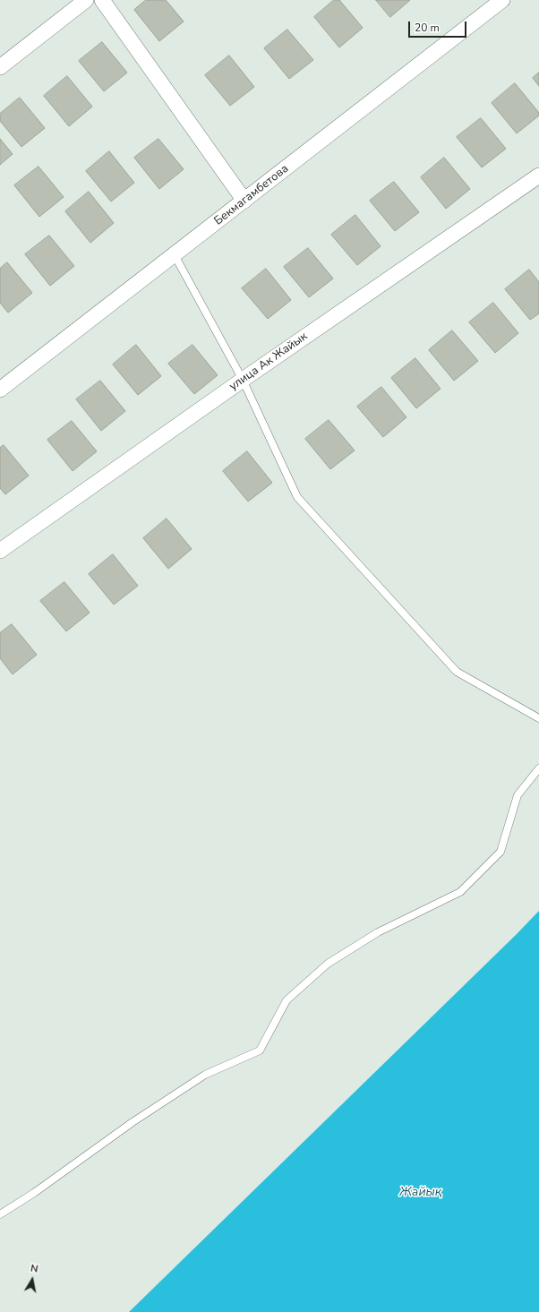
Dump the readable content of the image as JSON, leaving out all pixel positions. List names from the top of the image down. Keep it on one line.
{"streets":{"street":["Бекмагамбетова","улица Ак Жайык"]},"water":["Жайық"],"scale_bar":"20 m","north":"top"}
